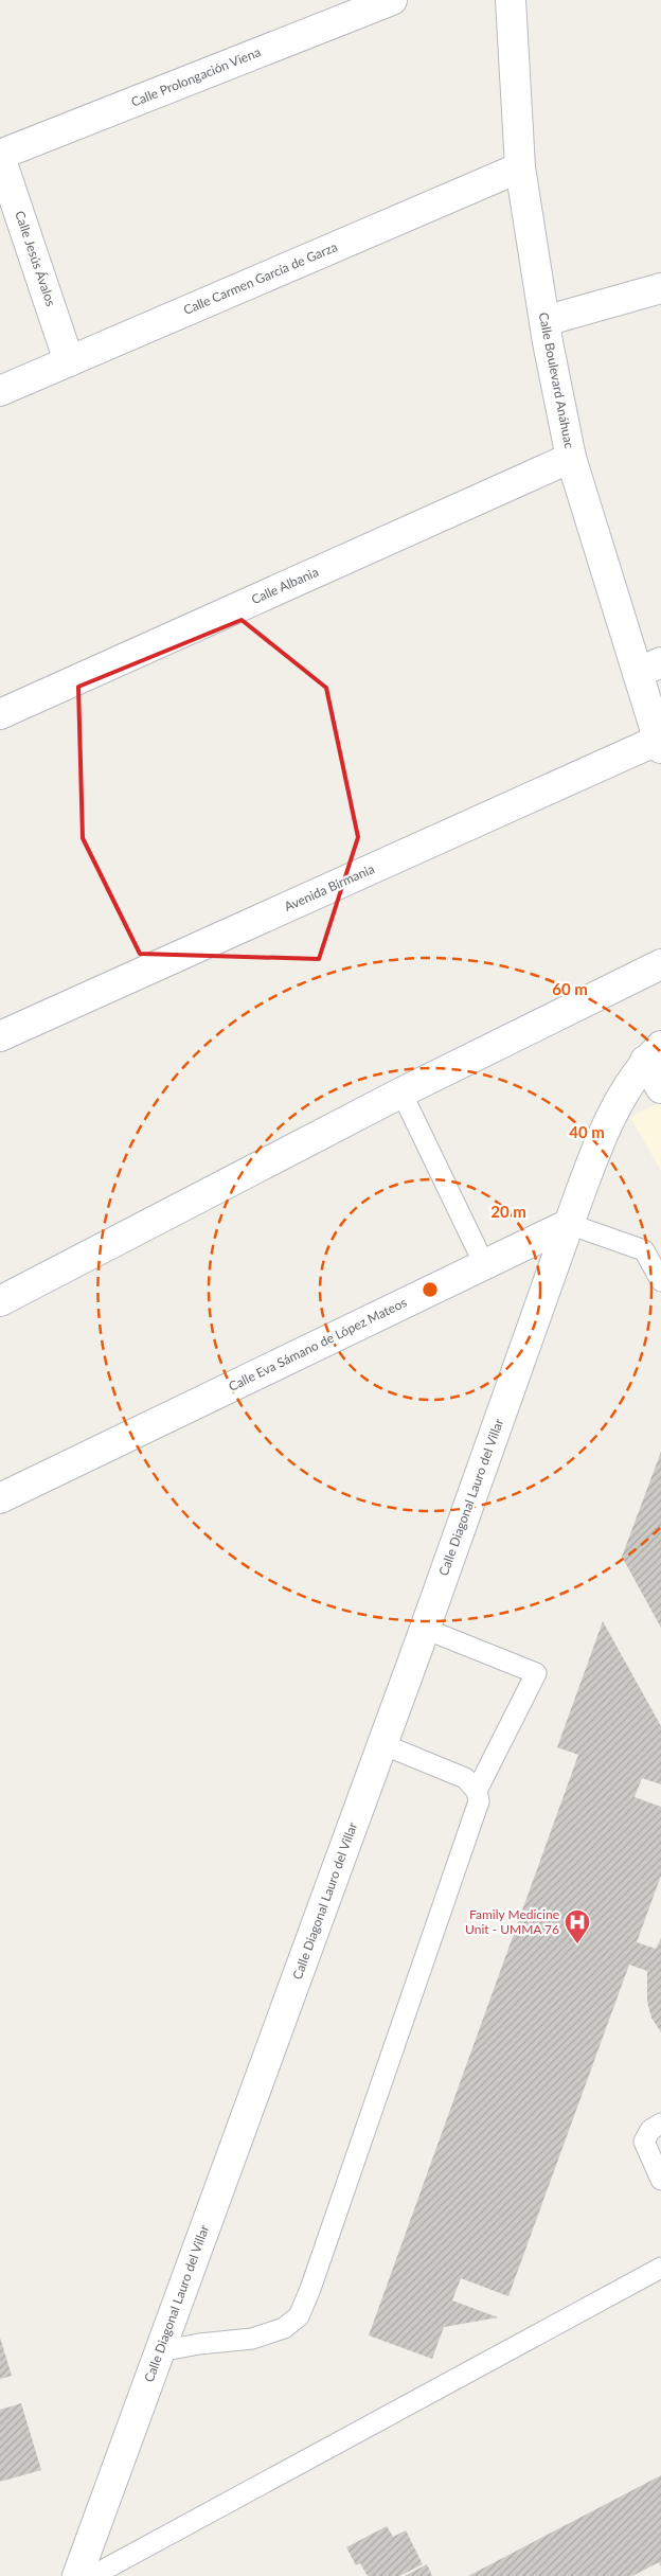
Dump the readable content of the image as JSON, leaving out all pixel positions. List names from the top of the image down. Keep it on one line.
{"streets":{"street":["Calle Prolongación Viena","Calle Jesús Ávalos","Calle Carmen García de Garza","Calle Boulevard Anáhuac","Calle Albania","Avenida Birmania","Calle Eva Sámano de López Mateos","Calle Diagonal Lauro del Villar"]},"crossings":[["Calle Prolongación Viena","Calle Jesús Ávalos"],["Calle Jesús Ávalos","Calle Carmen García de Garza"],["Calle Carmen García de Garza","Calle Boulevard Anáhuac"],["Calle Boulevard Anáhuac","Calle Albania"],["Calle Boulevard Anáhuac","Avenida Birmania"],["Calle Eva Sámano de López Mateos","Calle Diagonal Lauro del Villar"]],"places":{"hospital":["Family Medicine Unit - UMMA 76"]},"rings":["60 m","40 m","20 m"]}
